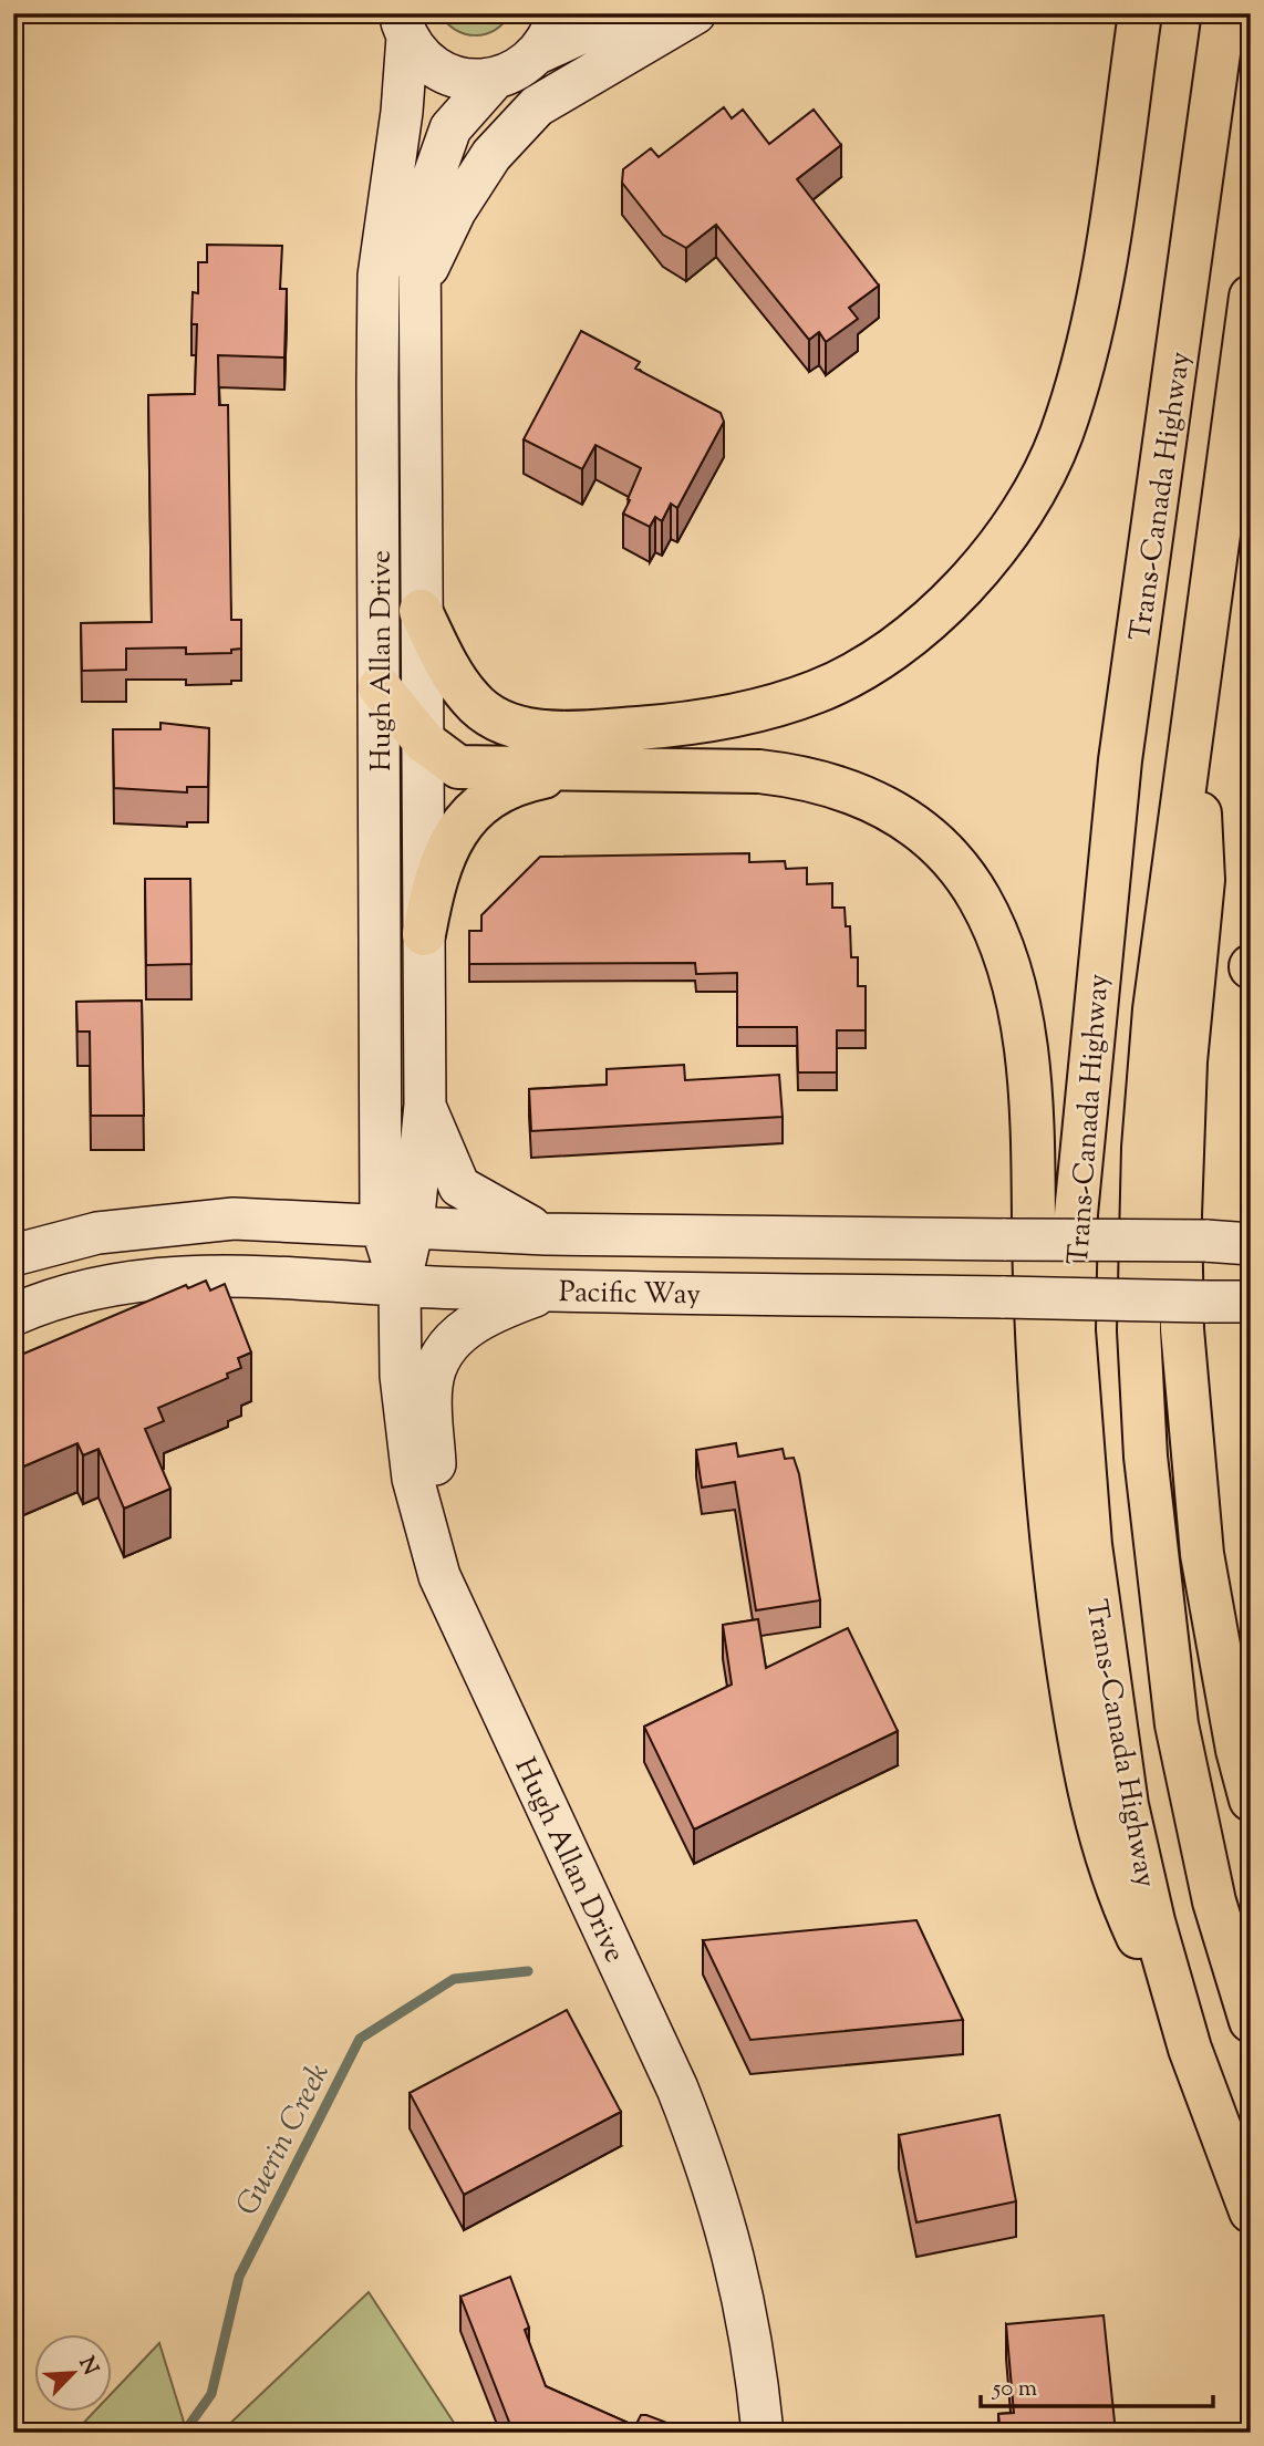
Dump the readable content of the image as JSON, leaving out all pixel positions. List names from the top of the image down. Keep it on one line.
{"streets":{"highway":["Trans-Canada Highway"],"main road":["Hugh Allan Drive","Pacific Way"]},"crossings":[["Hugh Allan Drive","Pacific Way"]],"water":["Guerin Creek"],"scale_bar":"50 m","north":"top right"}
